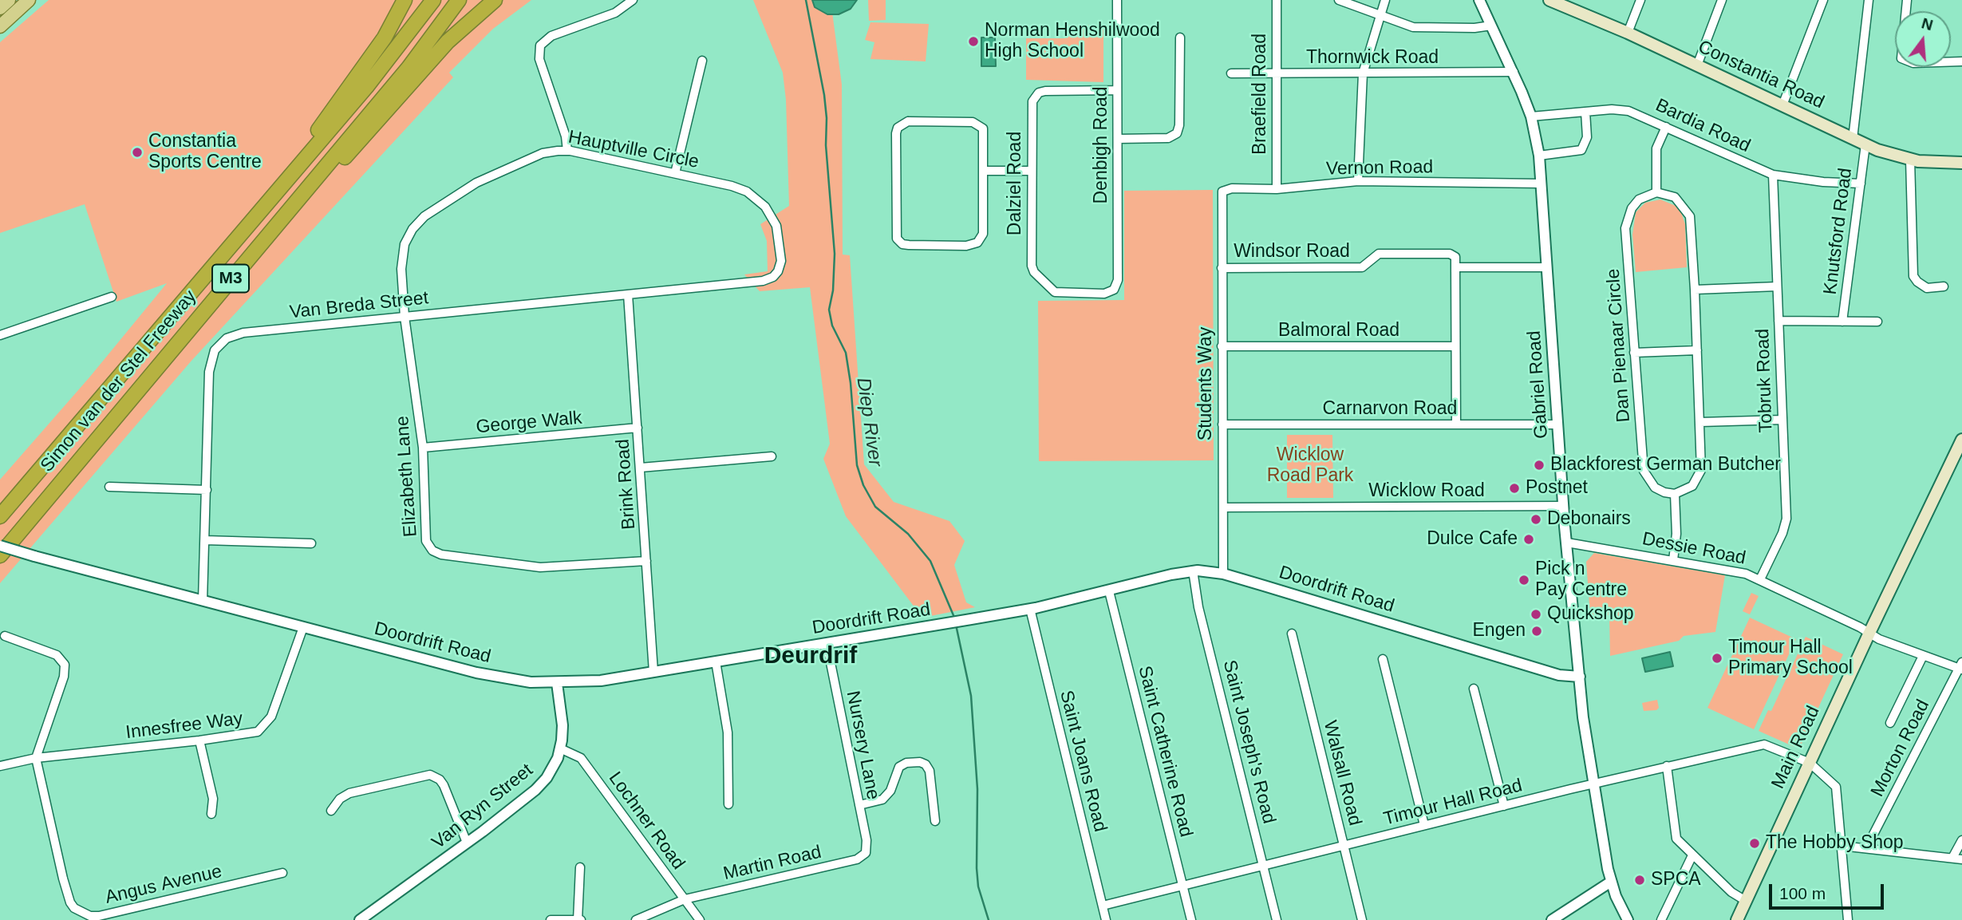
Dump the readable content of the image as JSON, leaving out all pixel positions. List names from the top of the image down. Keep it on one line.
{"streets":{"highway":["M3","Simon van der Stel Freeway"],"main road":["Constantia Road","Main Road"],"street":["Thornwick Road","Braefield Road","Bardia Road","Denbigh Road","Hauptville Circle","Vernon Road","Dalziel Road","Knutsford Road","Windsor Road","Van Breda Street","Balmoral Road","Dan Pienaar Circle","Tobruk Road","Students Way","Gabriel Road","Carnarvon Road","George Walk","Elizabeth Lane","Brink Road","Wicklow Road","Dessie Road","Doordrift Road","Innesfree Way","Saint Joseph's Road","Nursery Lane","Morton Road","Saint Catherine Road","Saint Joans Road","Walsall Road","Timour Hall Road","Van Ryn Street","Lochner Road","Martin Road","Angus Avenue"]},"crossings":[["Thornwick Road","Braefield Road"],["Thornwick Road","Gabriel Road"],["Constantia Road","Knutsford Road"],["Braefield Road","Vernon Road"],["Bardia Road","Knutsford Road"],["Bardia Road","Tobruk Road"],["Bardia Road","Gabriel Road"],["Denbigh Road","Dalziel Road"],["Hauptville Circle","Van Breda Street"],["Hauptville Circle","Elizabeth Lane"],["Vernon Road","Students Way"],["Vernon Road","Gabriel Road"],["Windsor Road","Students Way"],["Van Breda Street","Elizabeth Lane"],["Van Breda Street","Brink Road"],["Van Breda Street","Doordrift Road"],["Balmoral Road","Students Way"],["Tobruk Road","Dessie Road"],["Students Way","Carnarvon Road"],["Students Way","Wicklow Road"],["Students Way","Doordrift Road"],["Gabriel Road","Carnarvon Road"],["Gabriel Road","Wicklow Road"],["Gabriel Road","Dessie Road"],["Gabriel Road","Doordrift Road"],["Gabriel Road","Timour Hall Road"],["George Walk","Elizabeth Lane"],["George Walk","Brink Road"],["Elizabeth Lane","Brink Road"],["Brink Road","Doordrift Road"],["Dessie Road","Main Road"],["Dessie Road","Morton Road"],["Doordrift Road","Innesfree Way"],["Doordrift Road","Saint Joseph's Road"],["Doordrift Road","Nursery Lane"],["Doordrift Road","Saint Catherine Road"],["Doordrift Road","Saint Joans Road"],["Doordrift Road","Van Ryn Street"],["Innesfree Way","Angus Avenue"],["Saint Joseph's Road","Timour Hall Road"],["Nursery Lane","Martin Road"],["Main Road","Timour Hall Road"],["Saint Catherine Road","Timour Hall Road"],["Saint Joans Road","Timour Hall Road"],["Walsall Road","Timour Hall Road"],["Van Ryn Street","Lochner Road"],["Lochner Road","Martin Road"]],"districts":["Deurdrif"],"water":["Diep River"],"parks":["Wicklow Road Park"],"places":["Norman Henshilwood High School","Constantia Sports Centre","Blackforest German Butcher","Postnet","Debonairs","Dulce Cafe","Pick n Pay Centre","Quickshop","Engen","Timour Hall Primary School","The Hobby Shop","SPCA"],"scale_bar":"100 m","north":"top"}
